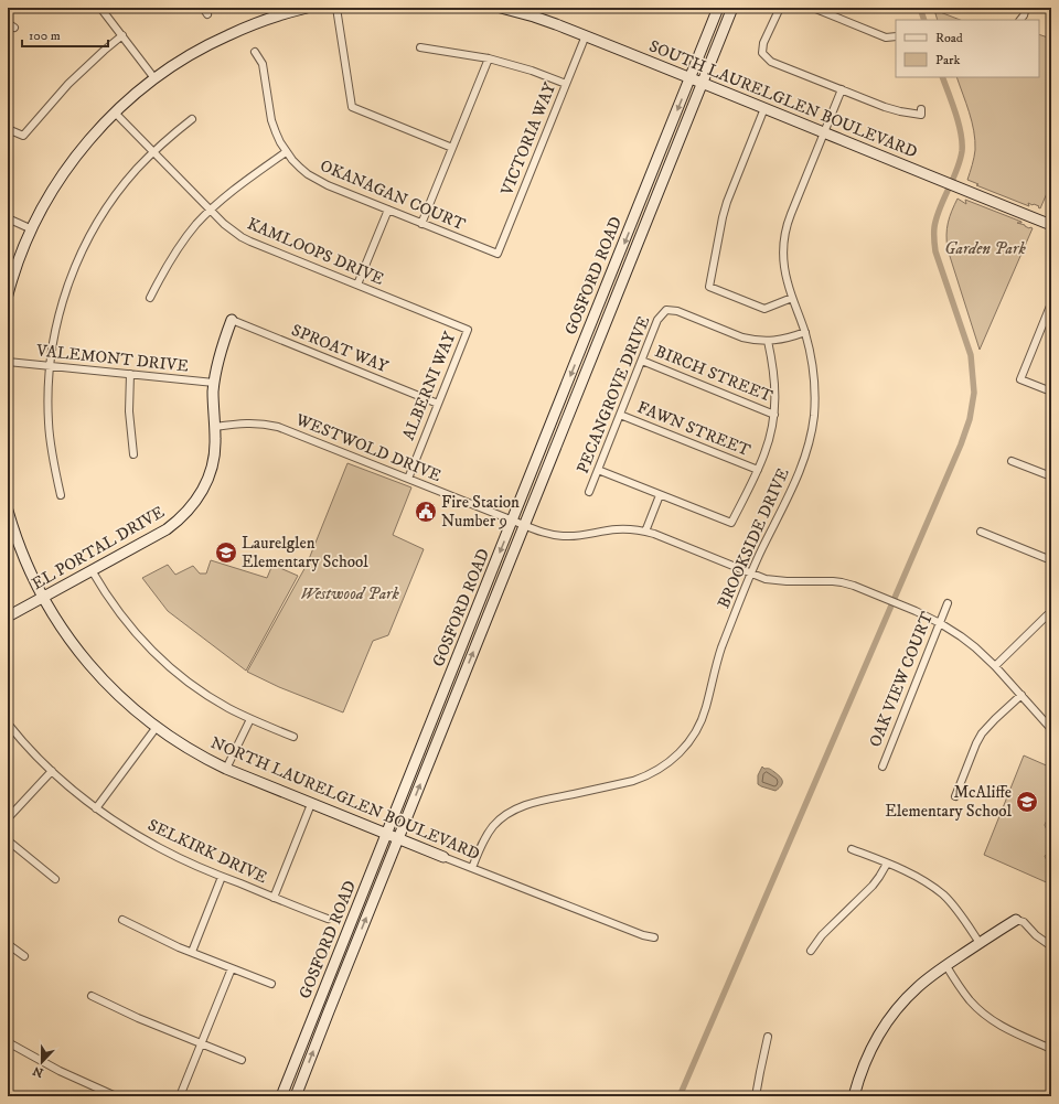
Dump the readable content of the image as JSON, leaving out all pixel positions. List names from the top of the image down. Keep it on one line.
{"streets":{"main road":["SOUTH LAURELGLEN BOULEVARD","GOSFORD ROAD","EL PORTAL DRIVE","NORTH LAURELGLEN BOULEVARD"],"street":["VICTORIA WAY","OKANAGAN COURT","KAMLOOPS DRIVE","SPROAT WAY","VALEMONT DRIVE","BIRCH STREET","ALBERNI WAY","PECANGROVE DRIVE","FAWN STREET","WESTWOLD DRIVE","BROOKSIDE DRIVE","OAK VIEW COURT","SELKIRK DRIVE"]},"crossings":[["SOUTH LAURELGLEN BOULEVARD","VICTORIA WAY"],["SOUTH LAURELGLEN BOULEVARD","GOSFORD ROAD"],["SOUTH LAURELGLEN BOULEVARD","BROOKSIDE DRIVE"],["VICTORIA WAY","OKANAGAN COURT"],["KAMLOOPS DRIVE","ALBERNI WAY"],["GOSFORD ROAD","WESTWOLD DRIVE"],["GOSFORD ROAD","NORTH LAURELGLEN BOULEVARD"],["SPROAT WAY","ALBERNI WAY"],["SPROAT WAY","EL PORTAL DRIVE"],["VALEMONT DRIVE","EL PORTAL DRIVE"],["BIRCH STREET","PECANGROVE DRIVE"],["ALBERNI WAY","WESTWOLD DRIVE"],["PECANGROVE DRIVE","FAWN STREET"],["WESTWOLD DRIVE","BROOKSIDE DRIVE"],["WESTWOLD DRIVE","EL PORTAL DRIVE"],["WESTWOLD DRIVE","OAK VIEW COURT"],["BROOKSIDE DRIVE","NORTH LAURELGLEN BOULEVARD"],["EL PORTAL DRIVE","NORTH LAURELGLEN BOULEVARD"]],"parks":["Garden Park","Westwood Park"],"places":{"public building":["Fire Station Number 9"],"school or university":["Laurelglen Elementary School","McAliffe Elementary School"]},"legend":["Road","Park"],"scale_bar":"100 m","north":"bottom"}
